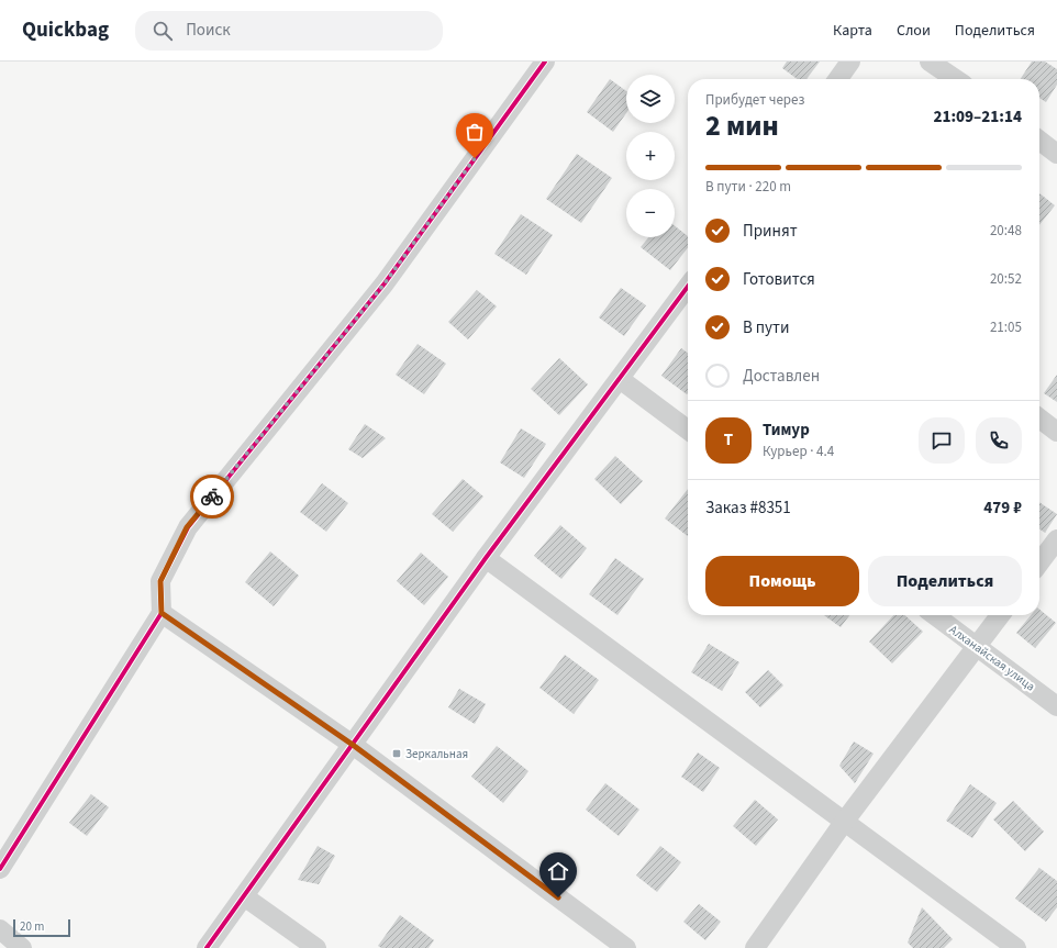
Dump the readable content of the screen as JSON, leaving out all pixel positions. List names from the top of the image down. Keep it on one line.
{"streets":{"street":["Алханайская улица"]},"places":{"transit":["Зеркальная"]},"scale_bar":"20 m","page":{"header":"Quickbag","search":"Поиск","nav":["Карта","Слои","Поделиться"],"map_buttons":["+","−"],"heading":["2 мин","Прибудет через","21:09–21:14"],"panel":["Тимур","Курьер · 4.4","Заказ #8351","479 ₽"],"bar":"В пути · 220 m","list":[["Принят","20:48"],["Готовится","20:52"],["В пути","21:05"],"Доставлен"],"round":"Т","buttons":["Помощь","Поделиться"],"scale":"20 m"}}
